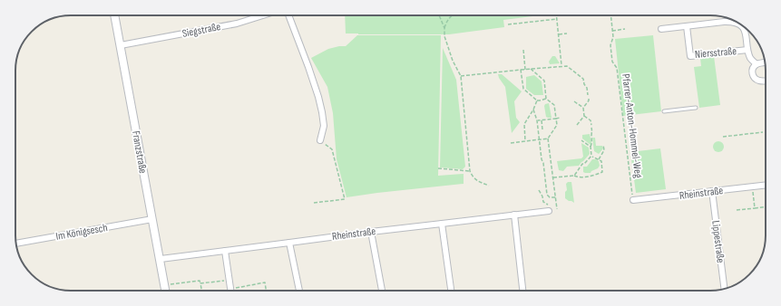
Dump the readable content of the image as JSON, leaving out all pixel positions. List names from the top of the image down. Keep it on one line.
{"streets":{"street":["Siegstraße","Niersstraße","Franzstraße","Rheinstraße","Im Königsesch","Lippestraße"],"path":["Pfarrer-Anton-Hommel-Weg"]},"crossings":[["Siegstraße","Franzstraße"],["Pfarrer-Anton-Hommel-Weg","Rheinstraße"],["Franzstraße","Rheinstraße"],["Franzstraße","Im Königsesch"],["Rheinstraße","Lippestraße"]]}
